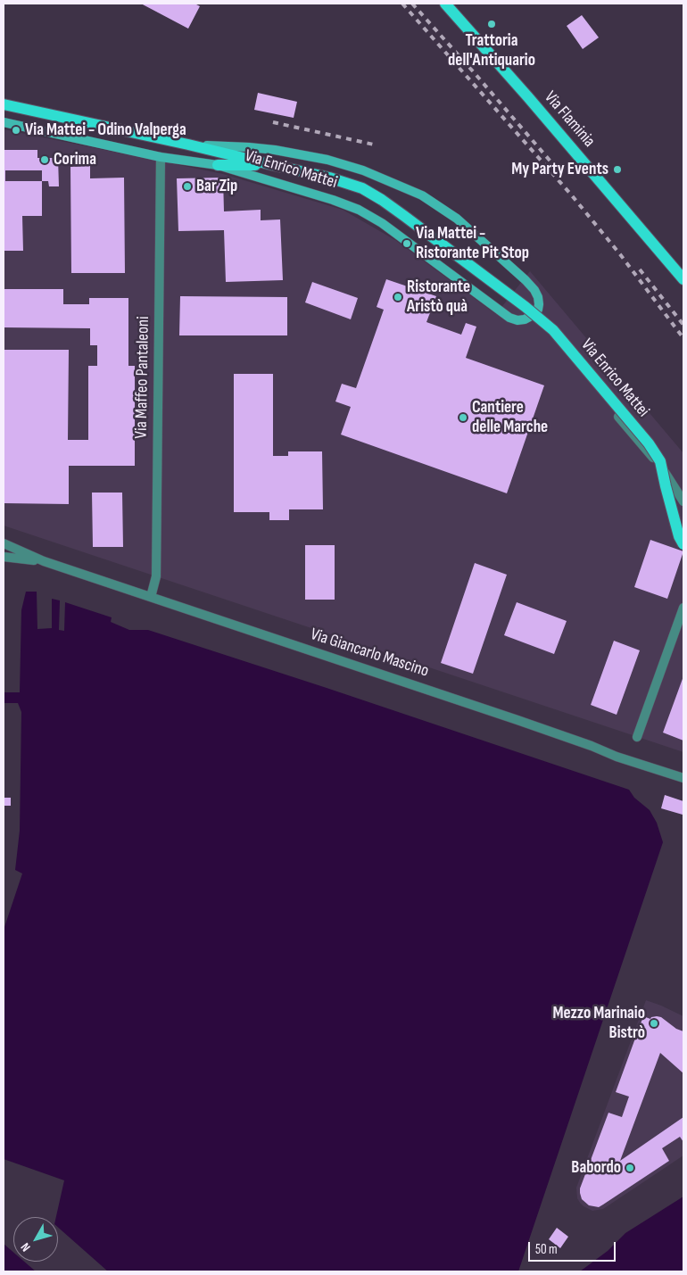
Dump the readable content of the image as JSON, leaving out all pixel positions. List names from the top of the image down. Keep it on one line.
{"streets":{"main road":["Via Flaminia","Via Enrico Mattei"],"street":["Via Maffeo Pantaleoni","Via Giancarlo Mascino"]},"crossings":[["Via Enrico Mattei","Via Maffeo Pantaleoni"],["Via Maffeo Pantaleoni","Via Giancarlo Mascino"]],"places":["Trattoria dell'Antiquario","Via Mattei - Odino Valperga","Corima","My Party Events","Bar Zip","Via Mattei - Ristorante Pit Stop","Ristorante Aristò quà","Cantiere delle Marche","Mezzo Marinaio Bistrò","Babordo"],"scale_bar":"50 m","north":"bottom left"}
